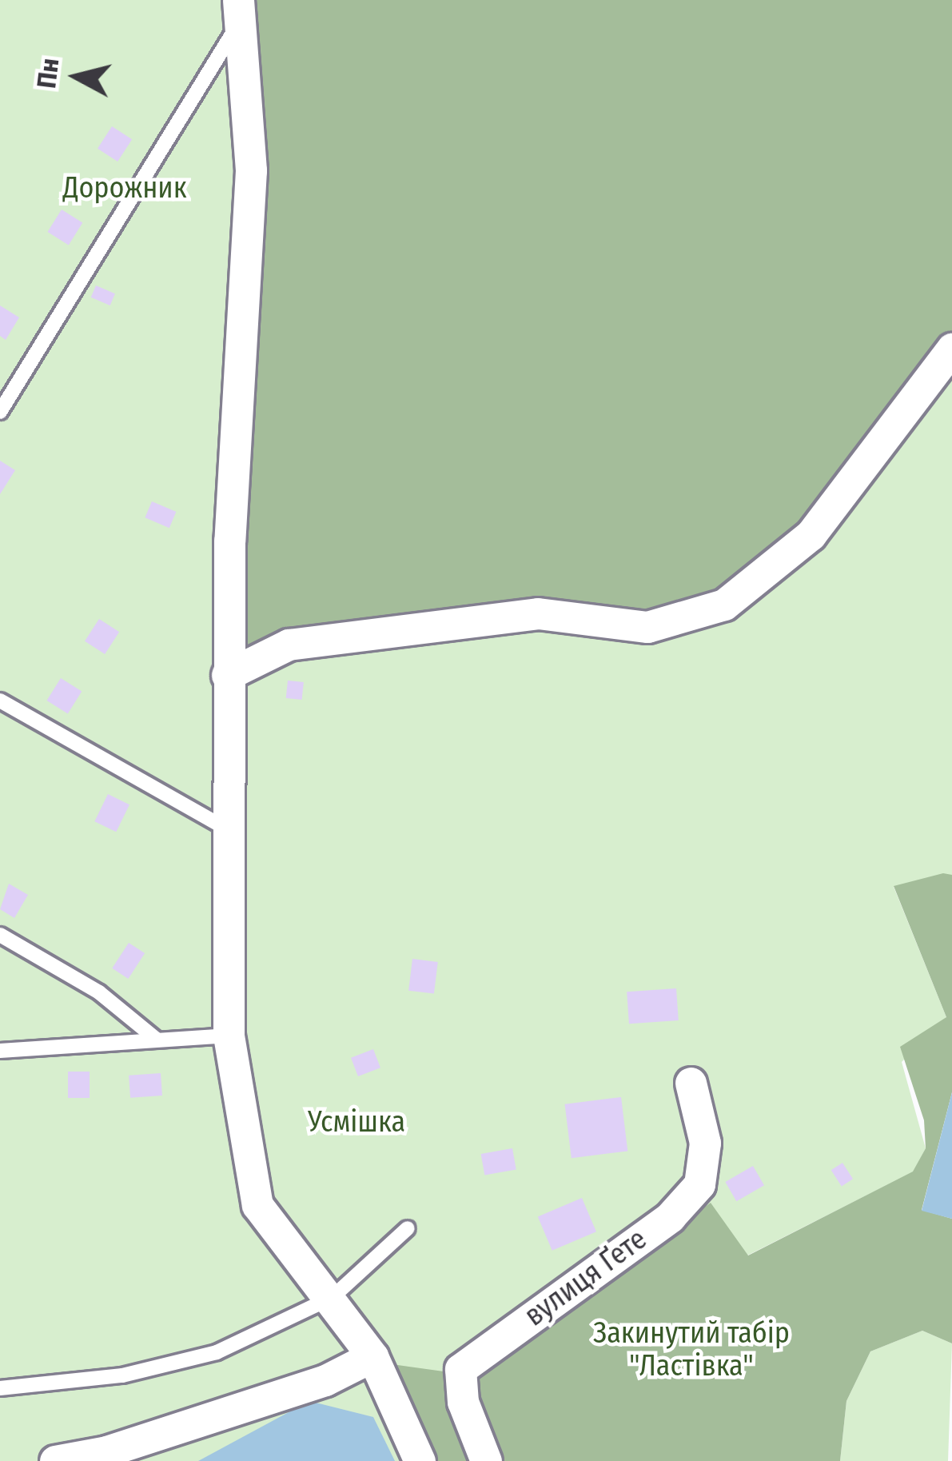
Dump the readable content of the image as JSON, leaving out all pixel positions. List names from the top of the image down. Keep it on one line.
{"streets":{"street":["вулиця Ґете"]},"parks":["Дорожник","Усмішка","Закинутий табір \"Ластівка\""],"north":"left"}
